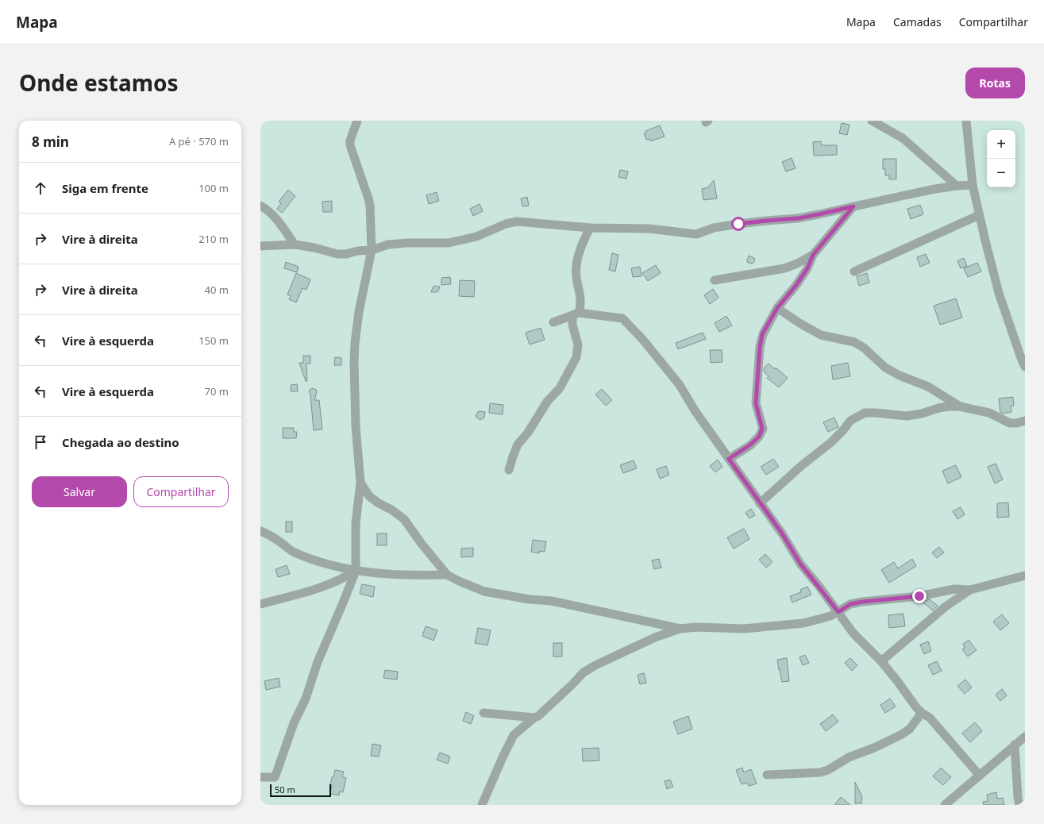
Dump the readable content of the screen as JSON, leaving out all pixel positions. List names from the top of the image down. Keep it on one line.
{"scale_bar":"50 m","page":{"header":"Mapa","nav":["Mapa","Camadas","Compartilhar"],"title":"Onde estamos","buttons":["Rotas",["Salvar","Compartilhar"]],"heading":["8 min","A pé · 570 m"],"map_buttons":["+","−"],"list":[["Siga em frente","100 m"],["Vire à direita","210 m"],["Vire à direita","40 m"],["Vire à esquerda","150 m"],["Vire à esquerda","70 m"],"Chegada ao destino"],"scale":"50 m"}}
